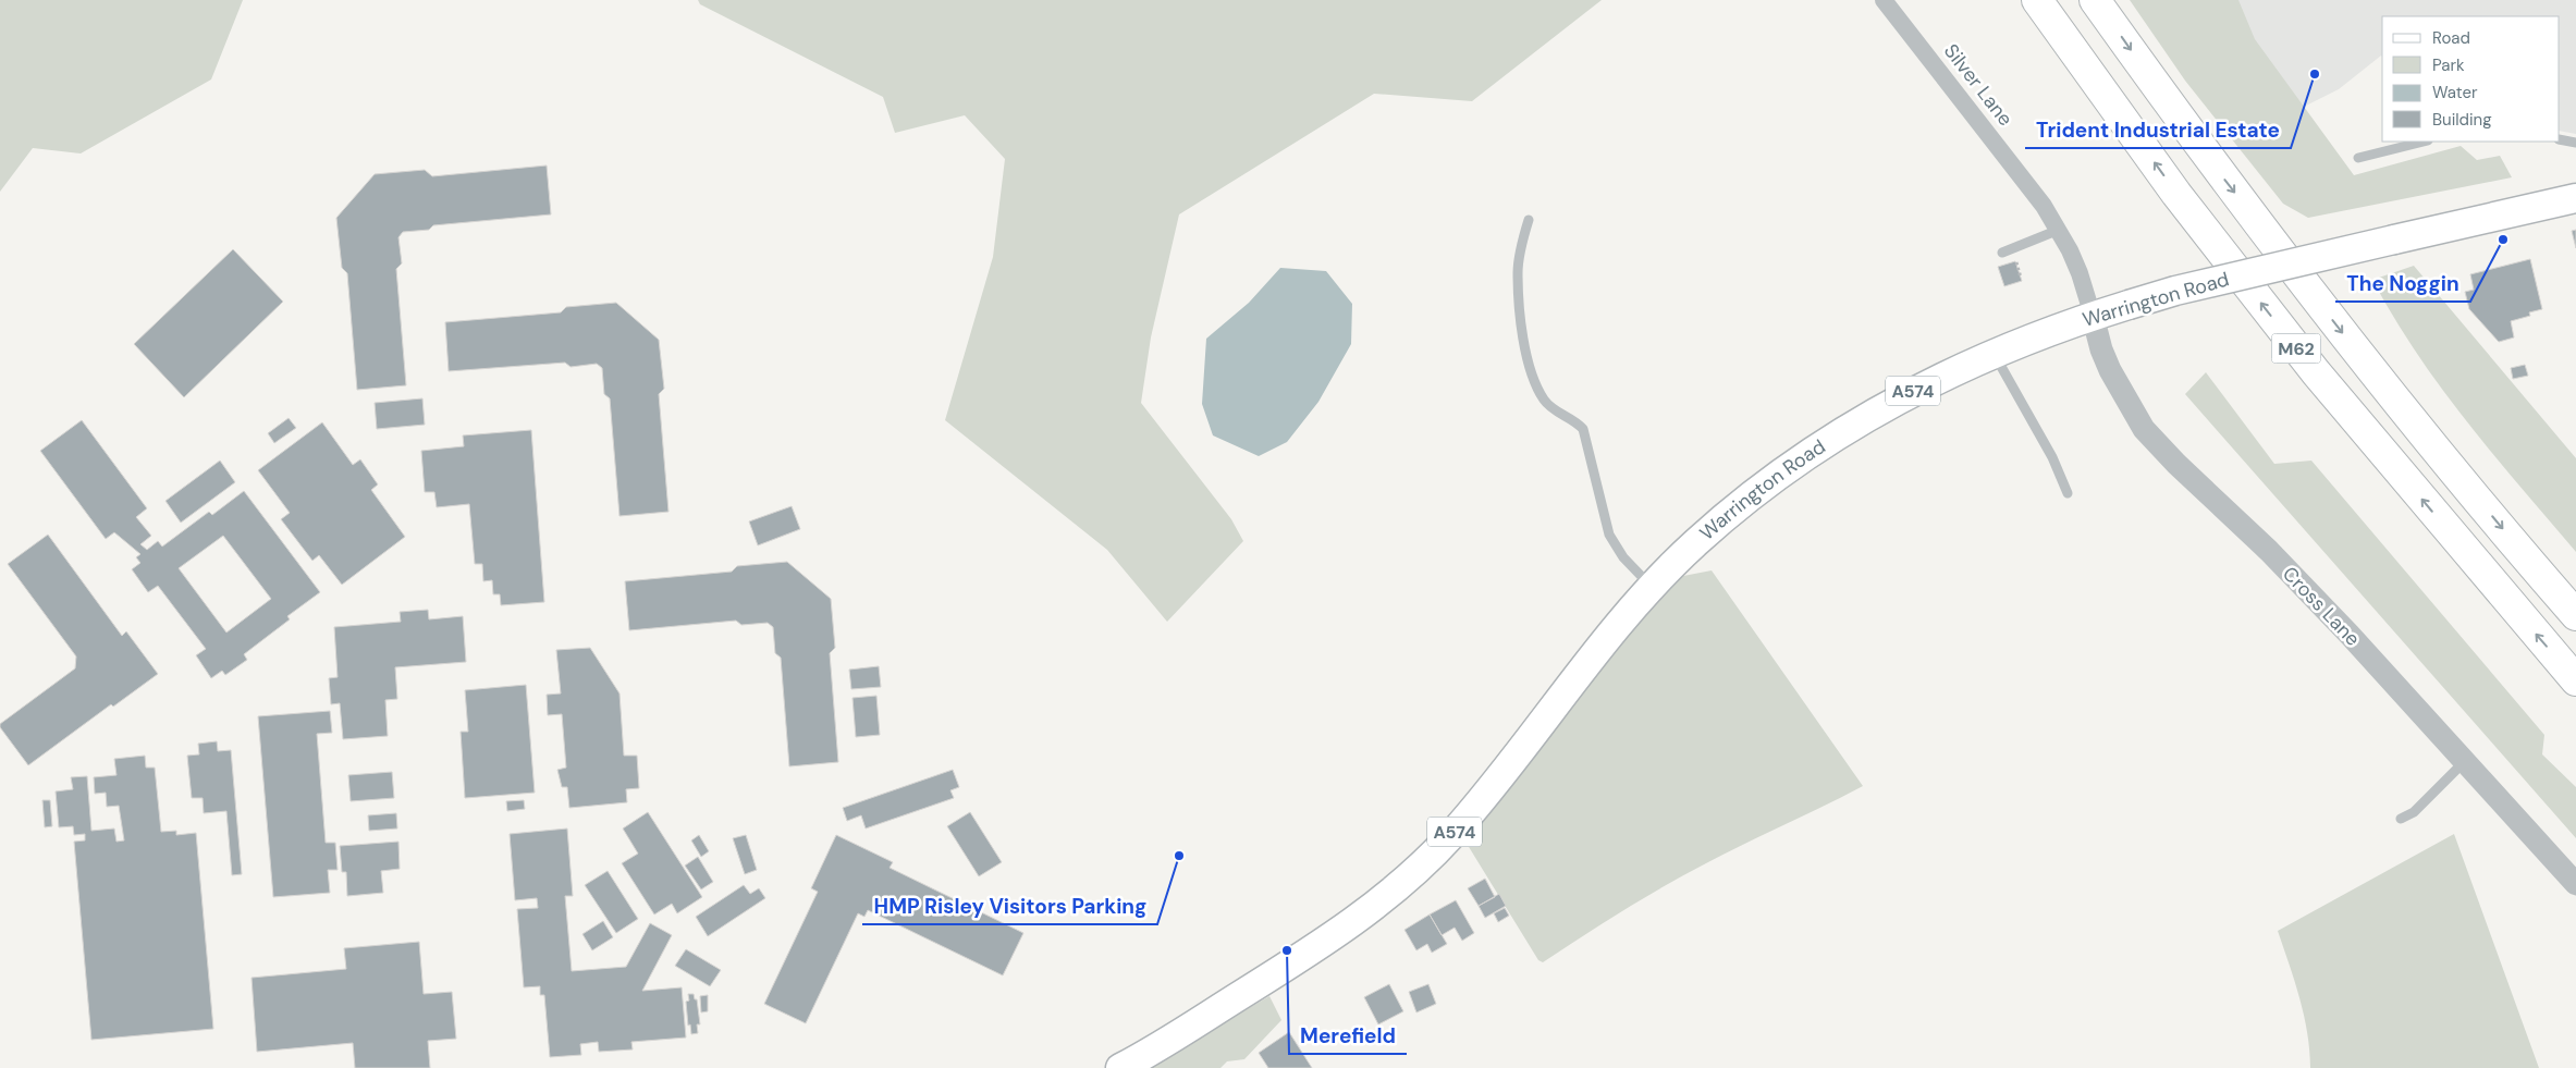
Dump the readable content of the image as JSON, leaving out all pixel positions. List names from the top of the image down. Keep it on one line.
{"streets":{"highway":["M62"],"main road":["Warrington Road","A574"],"street":["Silver Lane","Cross Lane"]},"crossings":[["Silver Lane","Warrington Road"],["Silver Lane","Cross Lane"],["Warrington Road","Cross Lane"]],"places":["Trident Industrial Estate","The Noggin","HMP Risley Visitors Parking","Merefield"],"legend":["Road","Park","Water","Building"]}
